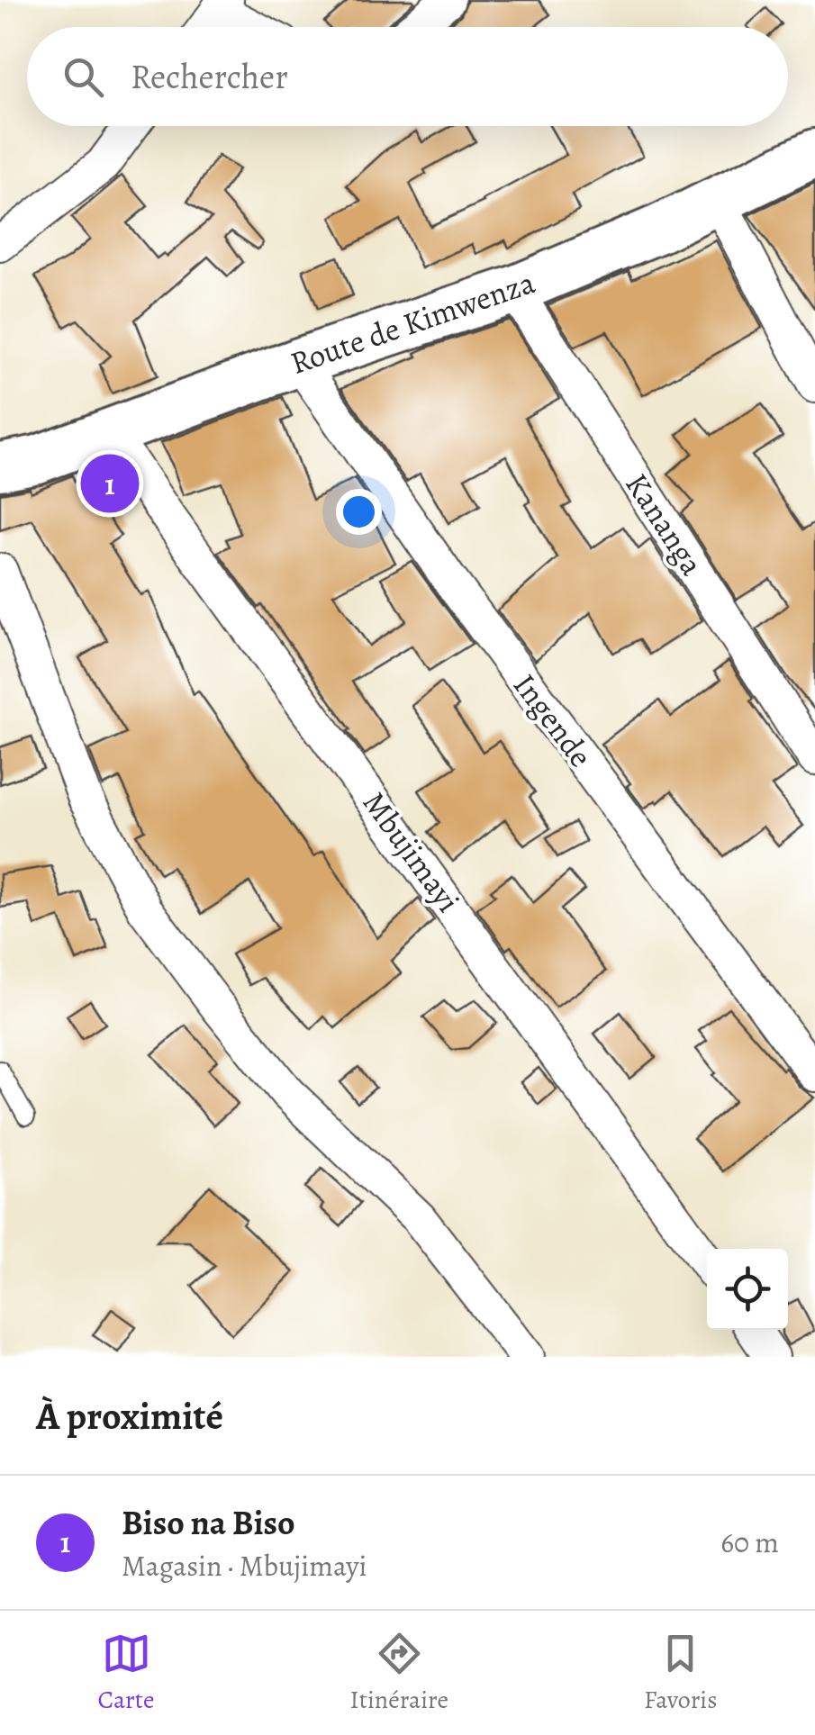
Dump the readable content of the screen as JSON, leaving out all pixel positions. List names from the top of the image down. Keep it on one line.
{"streets":{"street":["Route de Kimwenza","Kananga","Ingende","Mbujimayi"]},"crossings":[["Route de Kimwenza","Kananga"],["Route de Kimwenza","Ingende"],["Route de Kimwenza","Mbujimayi"]],"page":{"search":"Rechercher","pins":"1","heading":"À proximité","list":[{"mark":"1","name":"Biso na Biso","note":"Magasin · Mbujimayi","value":"60 m"}],"nav":["Carte","Itinéraire","Favoris"]}}
